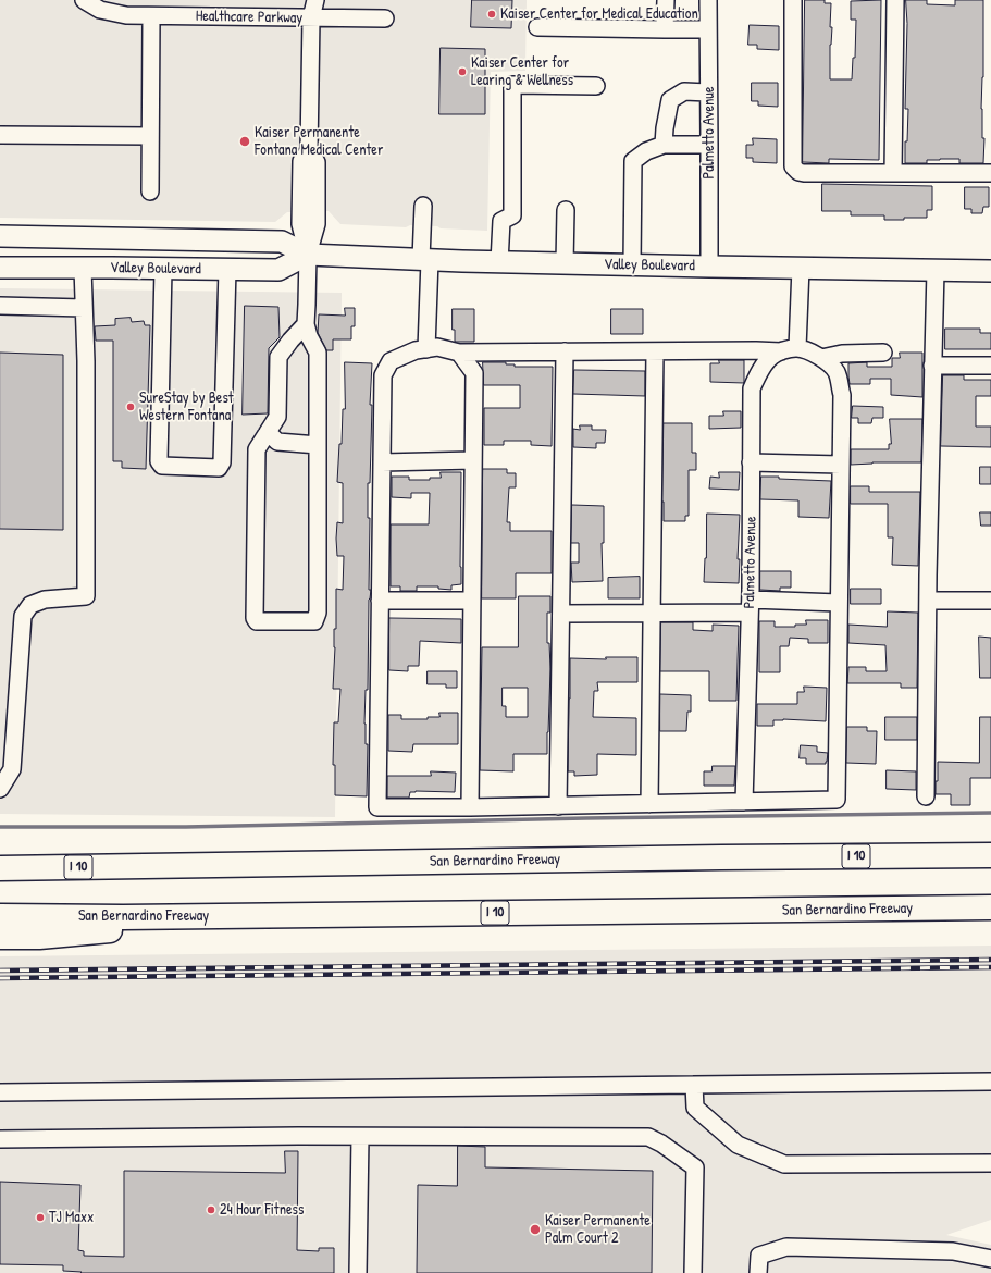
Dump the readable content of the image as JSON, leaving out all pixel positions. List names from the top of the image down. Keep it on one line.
{"streets":{"highway":["I 10","San Bernardino Freeway"],"main road":["Valley Boulevard"],"street":["Healthcare Parkway","Palmetto Avenue"]},"crossings":[["Healthcare Parkway","Valley Boulevard"],["Palmetto Avenue","Valley Boulevard"]],"places":["Kaiser Center for Medical Education","Kaiser Center for Learing & Wellness","Kaiser Permanente Fontana Medical Center","SureStay by Best Western Fontana","24 Hour Fitness","TJ Maxx","Kaiser Permanente Palm Court 2"]}
